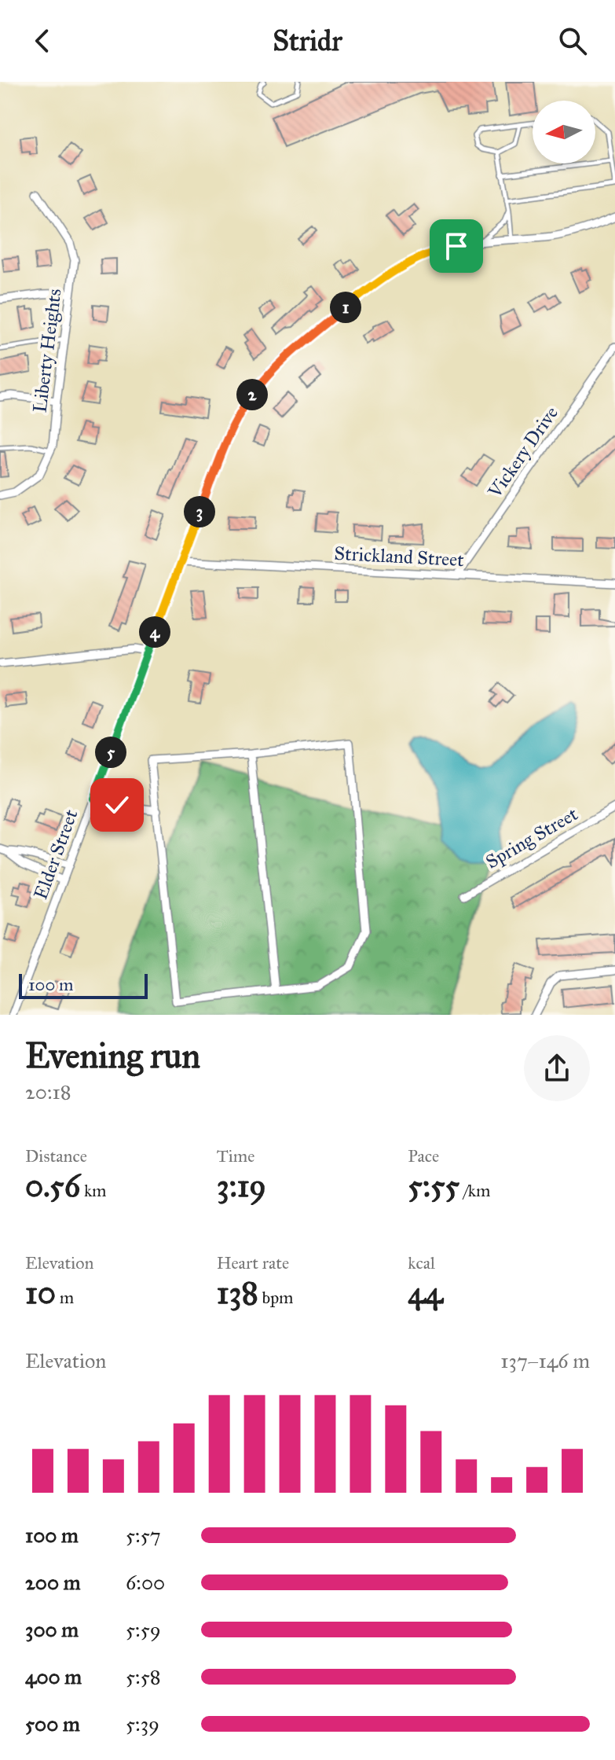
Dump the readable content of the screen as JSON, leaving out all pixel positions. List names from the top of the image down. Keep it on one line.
{"streets":{"street":["Liberty Heights","Vickery Drive","Strickland Street","Spring Street","Elder Street"]},"crossings":[["Vickery Drive","Strickland Street"],["Strickland Street","Elder Street"]],"scale_bar":"100 m","north":"left","page":{"header":"Stridr","pins":["1","2","3","4","5"],"scale":"100 m","heading":["Evening run","20:18"],"stats":[["Distance","0.56 km"],["Time","3:19"],["Pace","5:55 /km"],["Elevation","10 m"],["Heart rate","138 bpm"],["kcal","44"]],"chart":["Elevation","137–146 m"],"list":[{"name":"100 m","note":"5:57"},{"name":"200 m","note":"6:00"},{"name":"300 m","note":"5:59"},{"name":"400 m","note":"5:58"},{"name":"500 m","note":"5:39"}]}}
